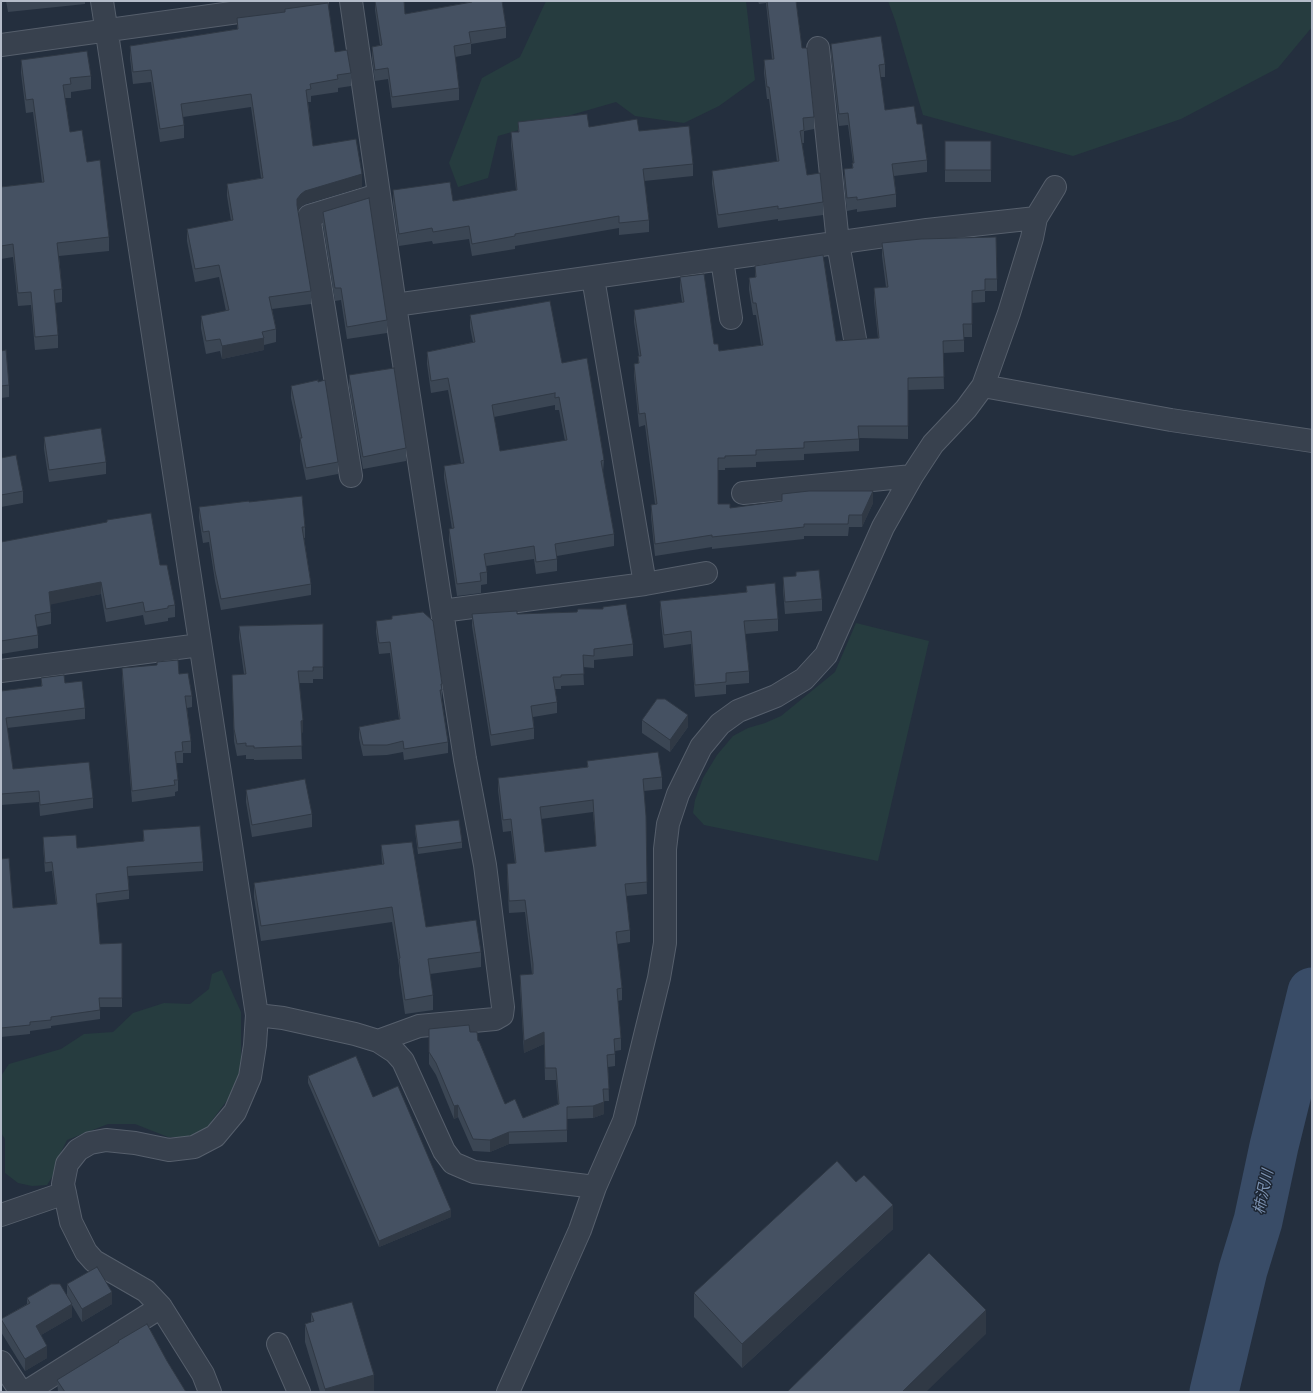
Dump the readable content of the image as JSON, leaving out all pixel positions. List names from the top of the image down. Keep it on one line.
{"water":["柿沢川"]}
